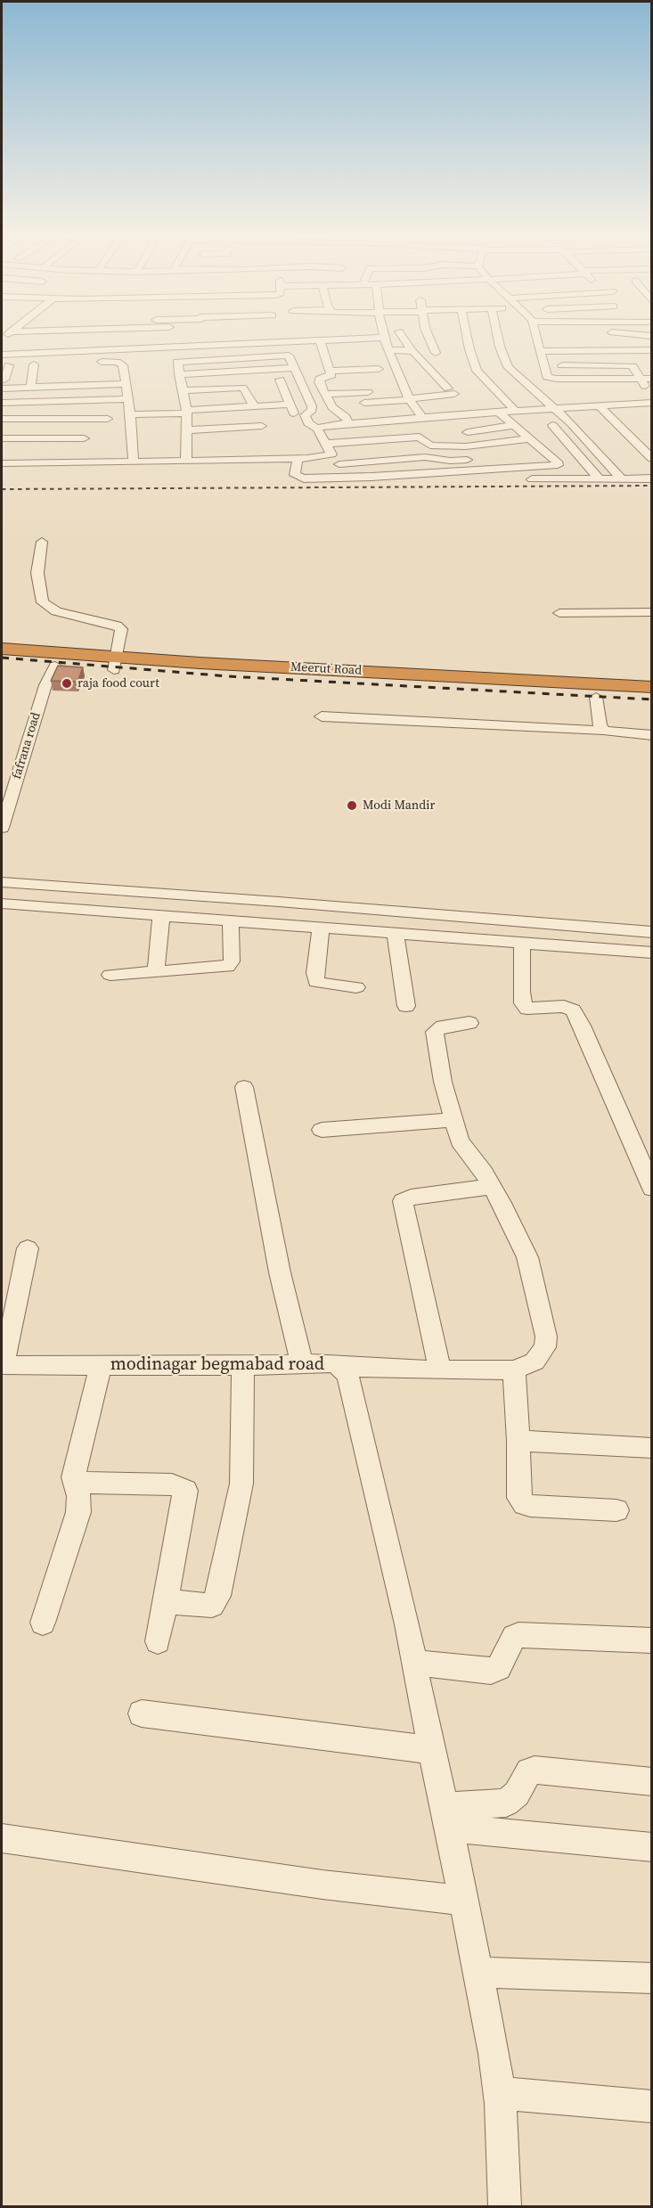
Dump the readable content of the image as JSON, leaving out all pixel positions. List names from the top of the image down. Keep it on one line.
{"streets":{"highway":["Meerut Road"],"street":["fafrana road","modinagar begmabad road"]},"crossings":[["Meerut Road","fafrana road"]],"places":["raja food court","Modi Mandir"]}
